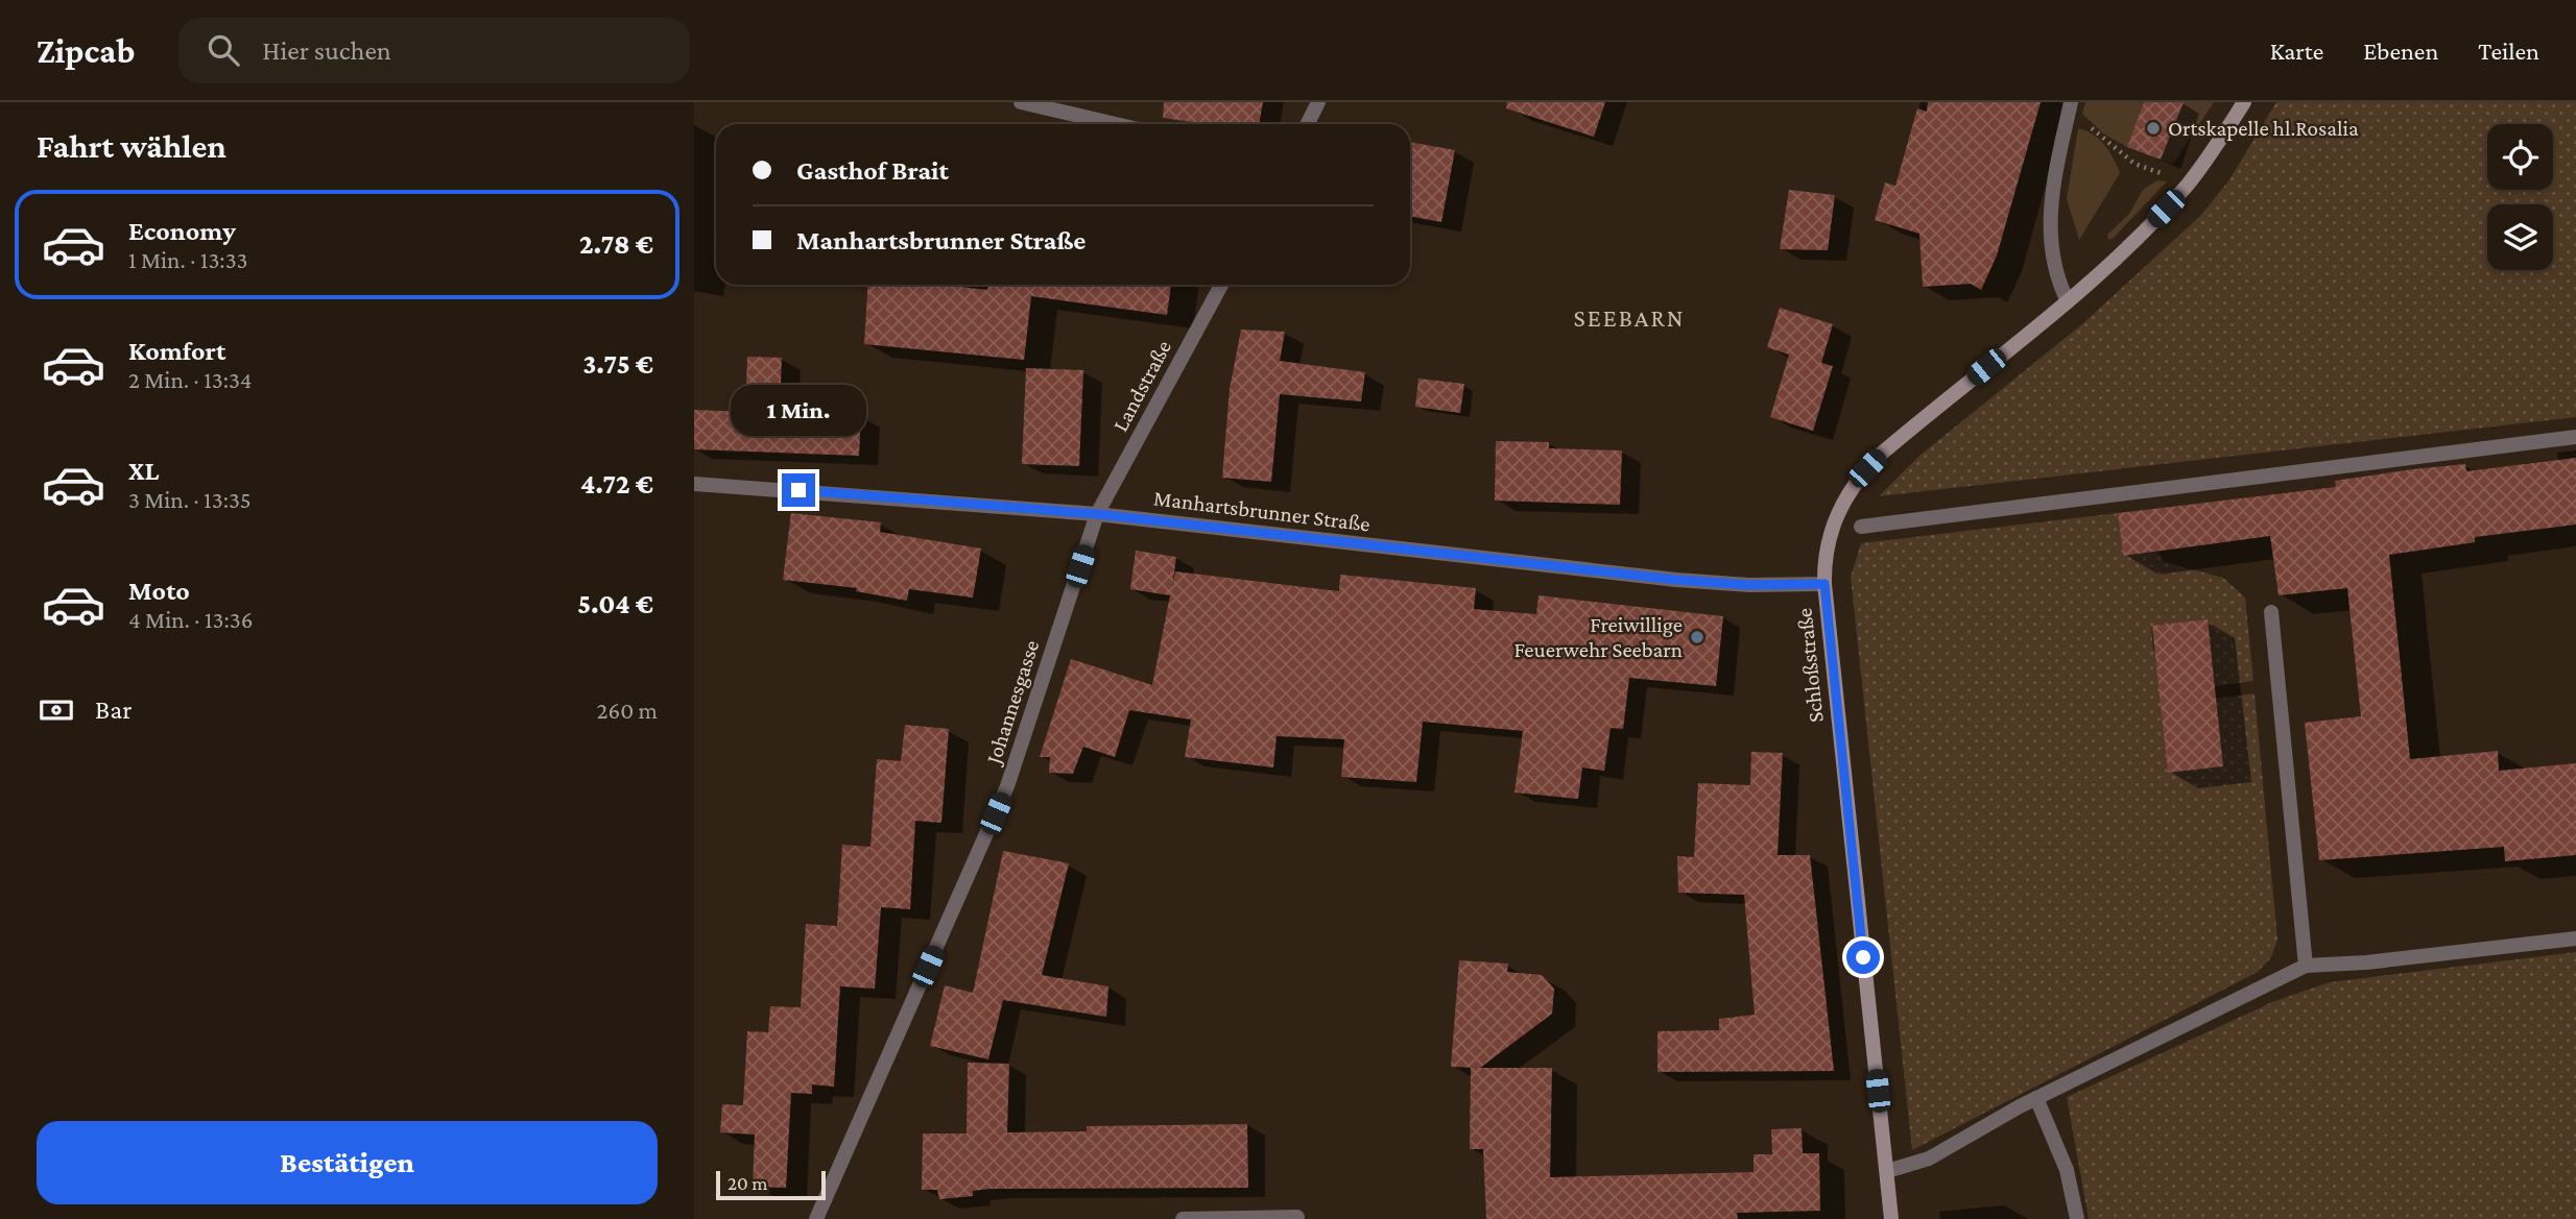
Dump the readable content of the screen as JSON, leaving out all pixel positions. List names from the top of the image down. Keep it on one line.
{"streets":{"main road":["Schloßstraße"],"street":["Landstraße","Manhartsbrunner Straße","Johannesgasse"]},"crossings":[["Landstraße","Manhartsbrunner Straße"],["Landstraße","Johannesgasse"],["Manhartsbrunner Straße","Schloßstraße"],["Manhartsbrunner Straße","Johannesgasse"]],"districts":["SEEBARN"],"places":["Ortskapelle hl.Rosalia","Freiwillige Feuerwehr Seebarn"],"scale_bar":"20 m","page":{"header":"Zipcab","search":"Hier suchen","nav":["Karte","Ebenen","Teilen"],"heading":"Fahrt wählen","banner":["Gasthof Brait","Manhartsbrunner Straße"],"list":[{"name":"Economy","note":"1 Min. · 13:33","value":"2.78 €"},{"name":"Komfort","note":"2 Min. · 13:34","value":"3.75 €"},{"name":"XL","note":"3 Min. · 13:35","value":"4.72 €"},{"name":"Moto","note":"4 Min. · 13:36","value":"5.04 €"}],"bubble":"1 Min.","pay":["Bar","260 m"],"buttons":"Bestätigen","scale":"20 m"}}
